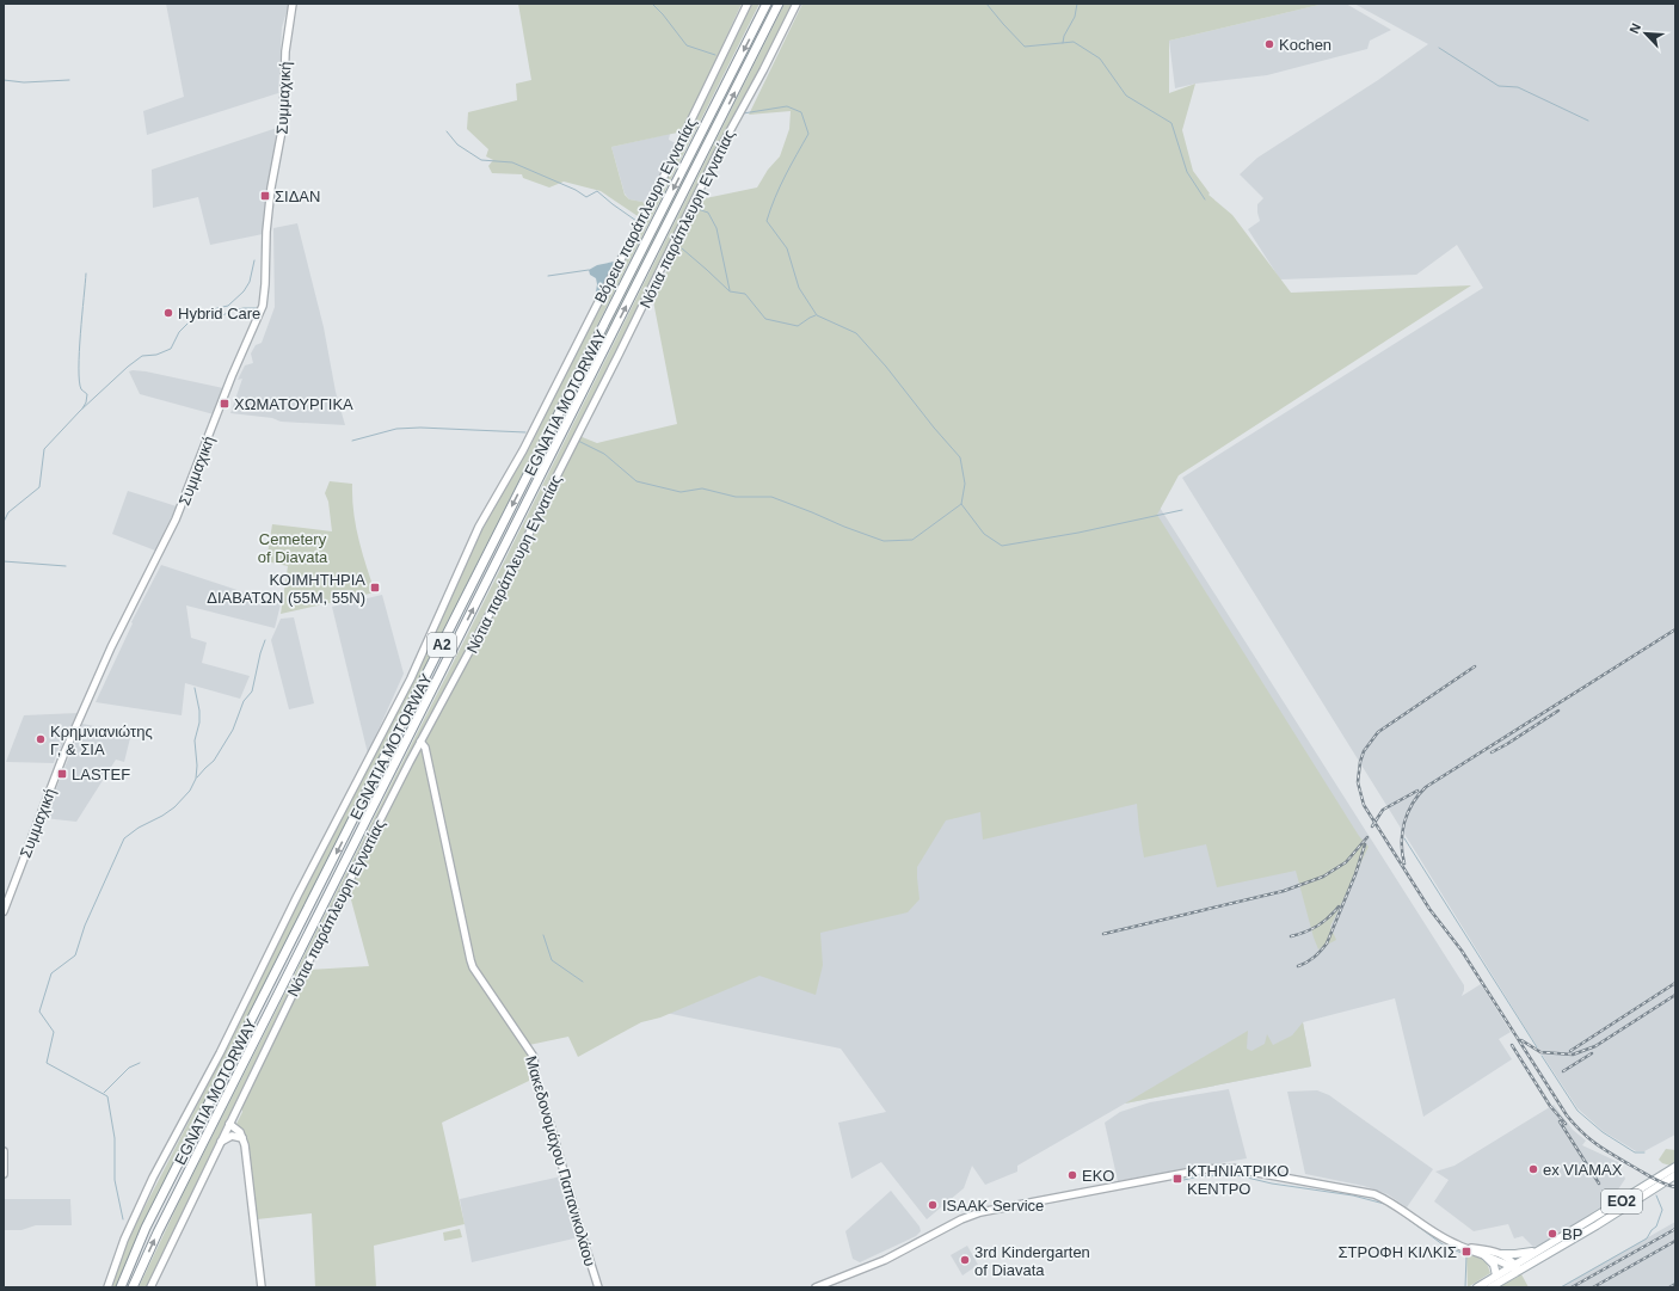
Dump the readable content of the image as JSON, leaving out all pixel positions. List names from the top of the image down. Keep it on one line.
{"streets":{"highway":["EGNATIA MOTORWAY","Α2"],"main road":["ΕΟ2"],"street":["Συμμαχική","Βόρεια παράπλευρη Εγνατίας","Νότια παράπλευρη Εγνατίας","Μακεδονομάχου Παπανικολάου"]},"crossings":[["Νότια παράπλευρη Εγνατίας","Μακεδονομάχου Παπανικολάου"]],"parks":["Cemetery of Diavata"],"places":{"other":["Kochen","Hybrid Care","Κρημνιανιώτης Γ, & ΣΙΑ","ex VIAMAX","EKO","ISAAK Service","BP","3rd Kindergarten of Diavata"],"transit":["ΣΙΔΑΝ","ΧΩΜΑΤΟΥΡΓΙΚΑ","ΚΟΙΜΗΤΗΡΙΑ ΔΙΑΒΑΤΩΝ (55Μ, 55Ν)","LASTEF","ΚΤΗΝΙΑΤΡΙΚΟ ΚΕΝΤΡΟ","ΣΤΡΟΦΗ ΚΙΛΚΙΣ"]},"north":"top left"}
